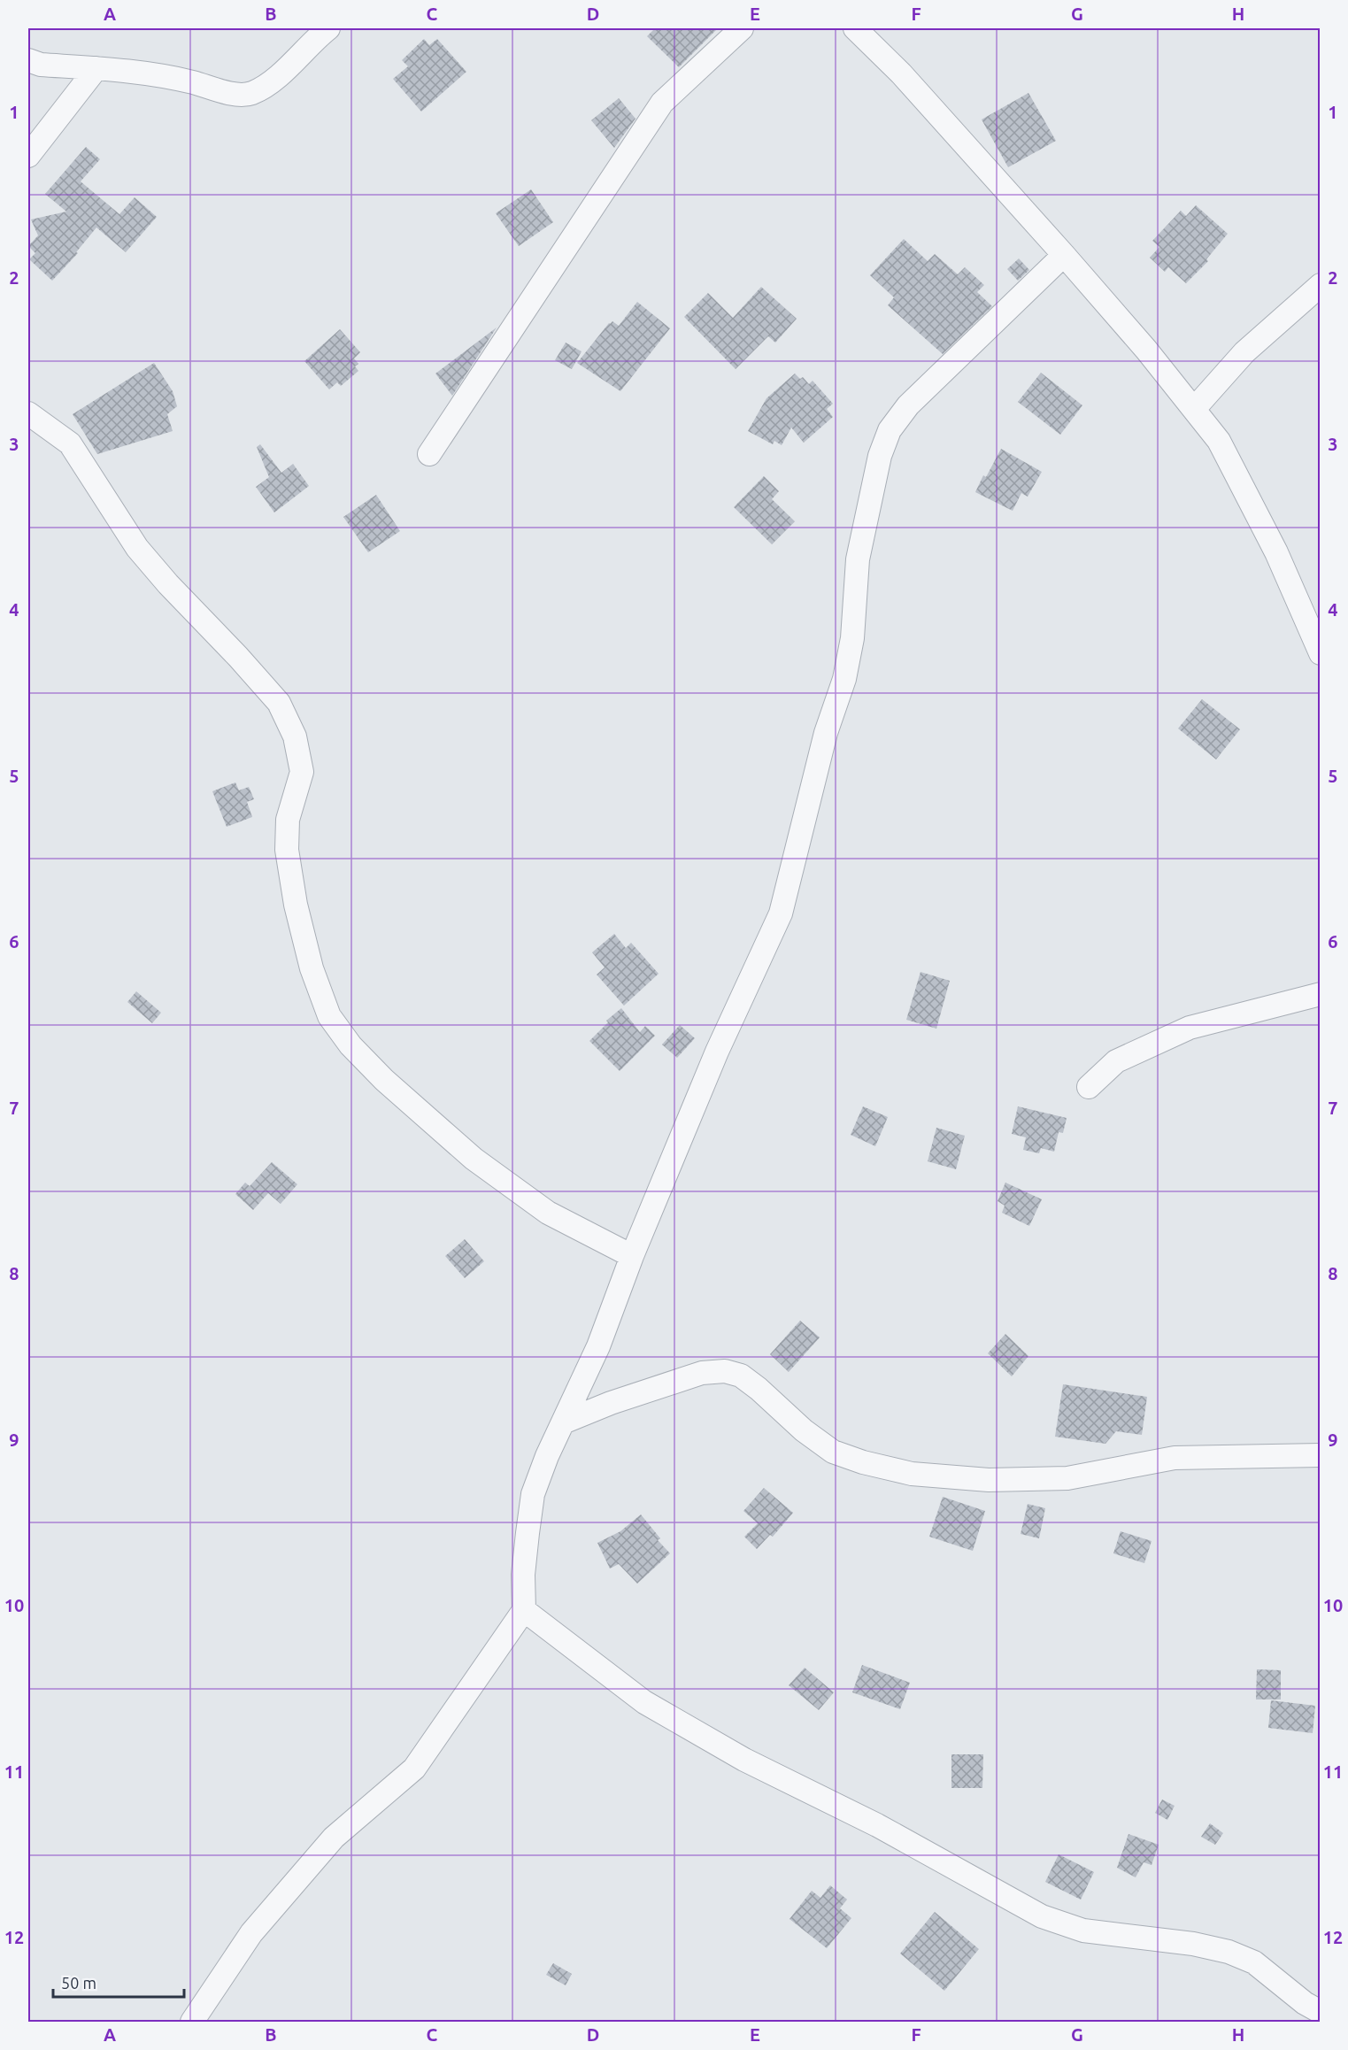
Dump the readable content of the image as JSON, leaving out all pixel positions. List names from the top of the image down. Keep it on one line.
{"scale_bar":"50 m","grid":{"columns":["A","B","C","D","E","F","G","H"],"rows":["1","2","3","4","5","6","7","8","9","10","11","12"]}}
